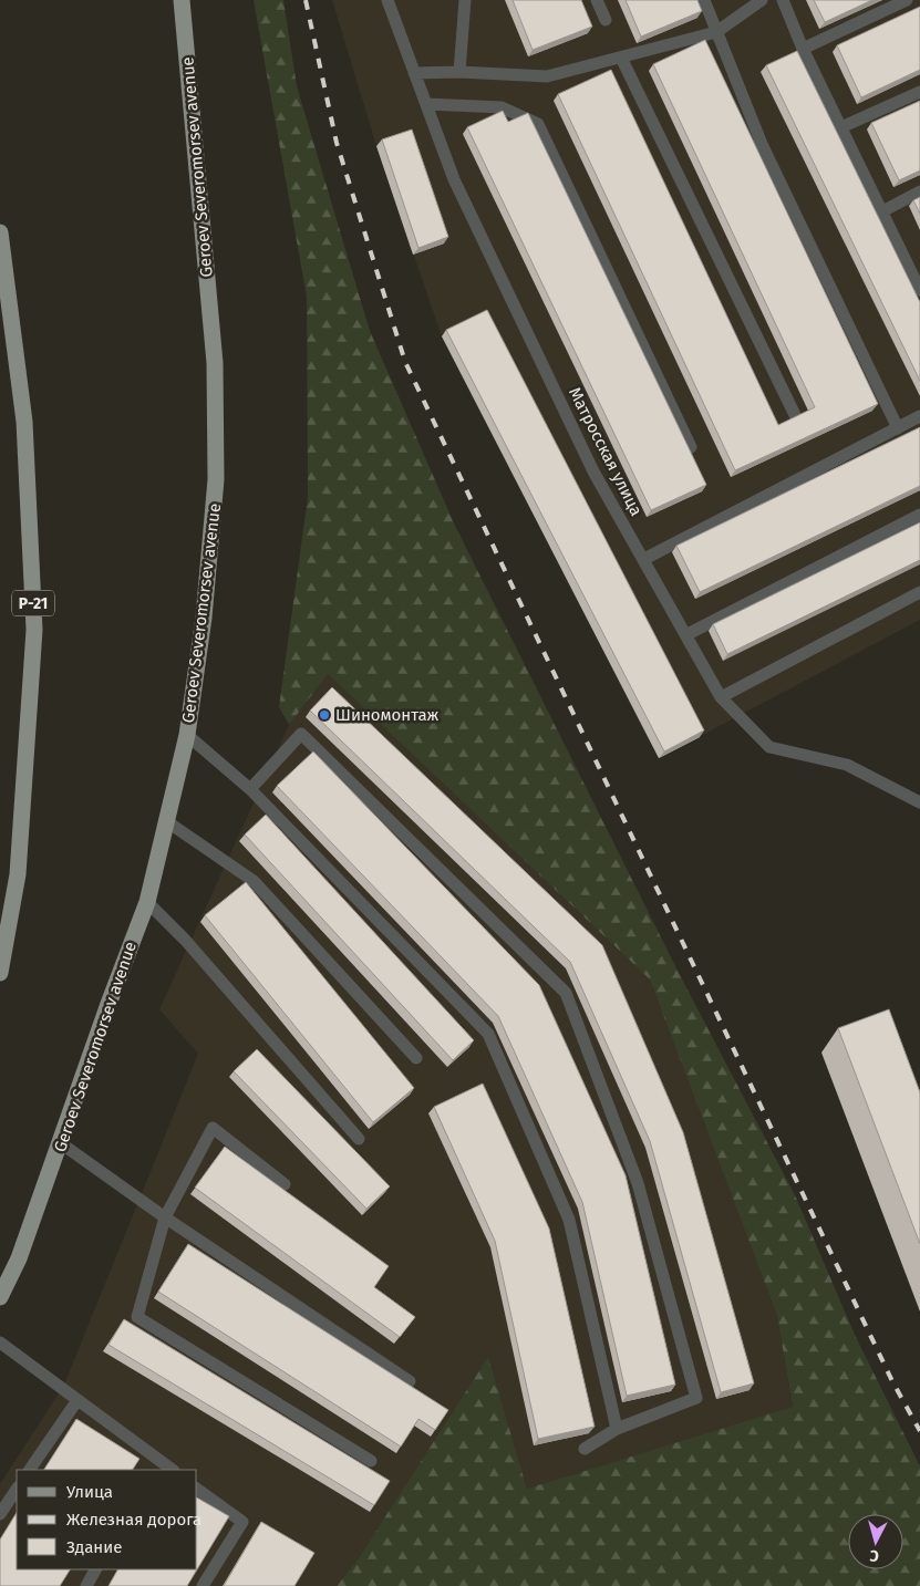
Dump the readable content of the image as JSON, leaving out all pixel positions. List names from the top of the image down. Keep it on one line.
{"streets":{"main road":["Geroev Severomorsev avenue","Р-21"],"lane":["Матросская улица"]},"places":["Шиномонтаж"],"legend":["Улица","Железная дорога","Здание"],"north":"bottom"}
